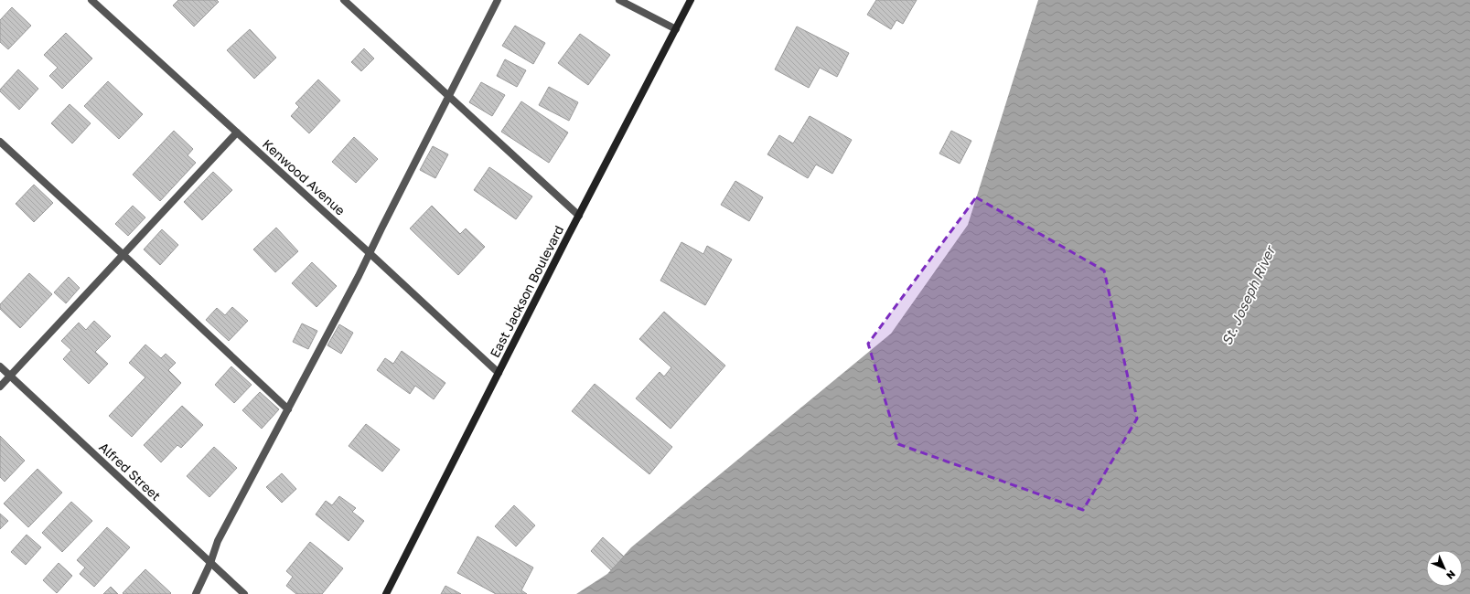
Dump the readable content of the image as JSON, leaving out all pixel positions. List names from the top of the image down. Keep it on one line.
{"streets":{"main road":["East Jackson Boulevard"],"street":["Kenwood Avenue","Alfred Street"]},"crossings":[["Kenwood Avenue","East Jackson Boulevard"]],"water":["St. Joseph River"],"north":"bottom right"}
